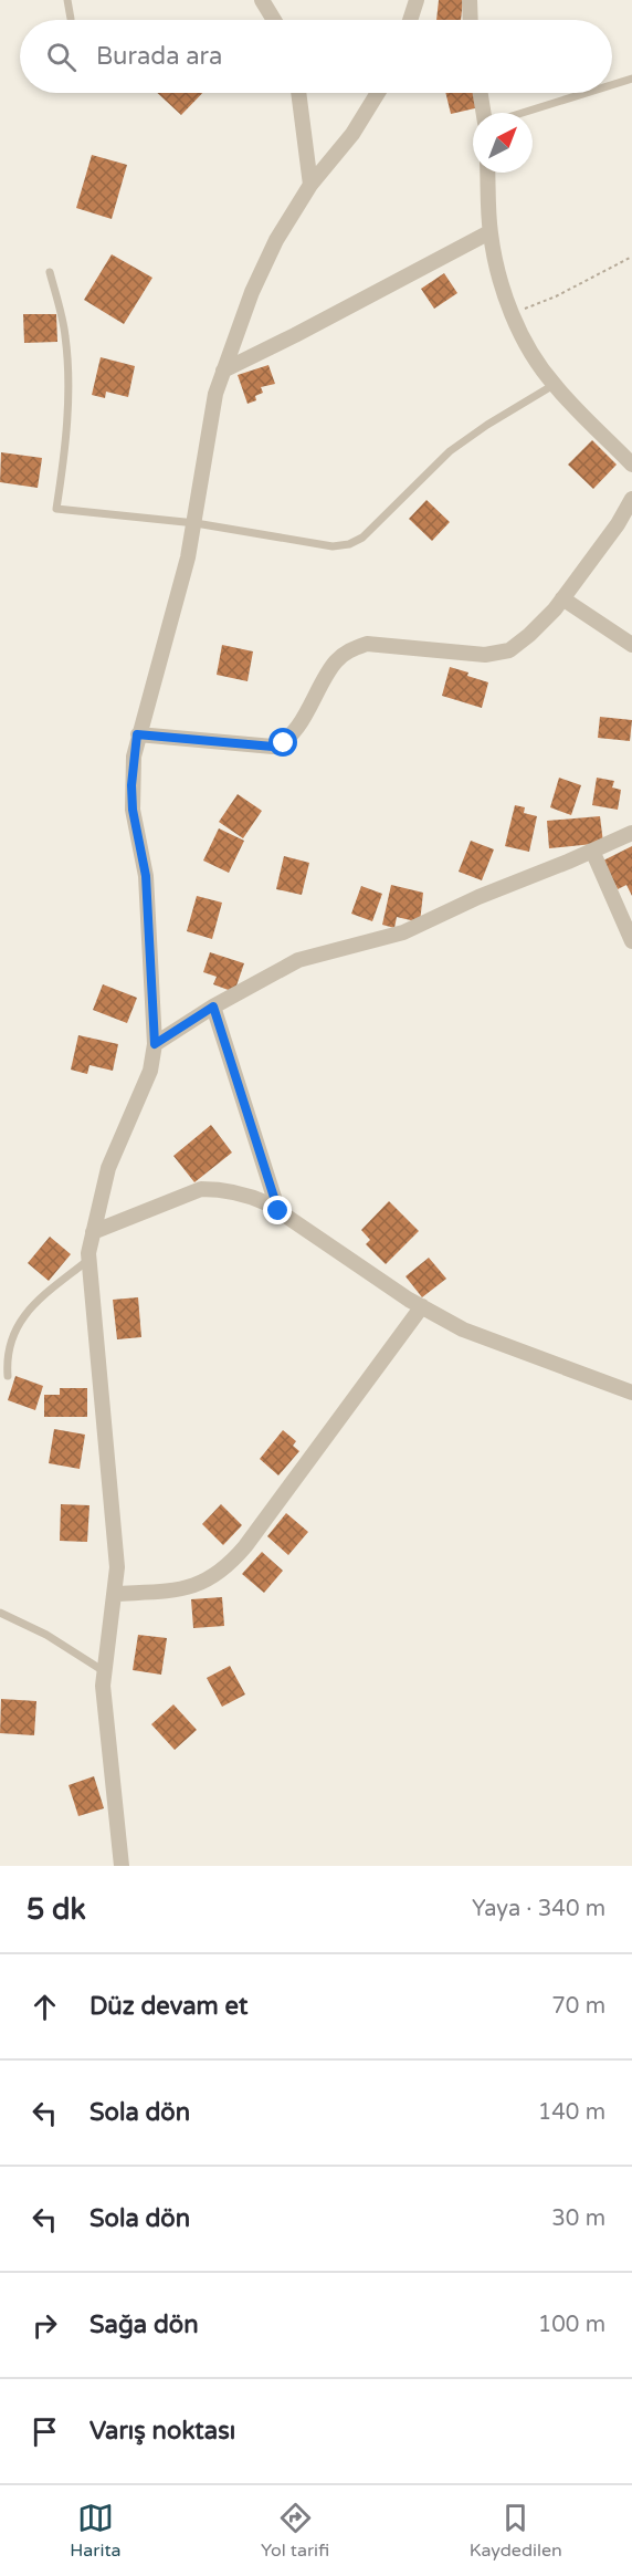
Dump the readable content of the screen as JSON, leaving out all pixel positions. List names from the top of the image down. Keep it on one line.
{"north":"top right","page":{"search":"Burada ara","heading":["5 dk","Yaya · 340 m"],"list":[["Düz devam et","70 m"],["Sola dön","140 m"],["Sola dön","30 m"],["Sağa dön","100 m"],"Varış noktası"],"nav":["Harita","Yol tarifi","Kaydedilen"]}}
